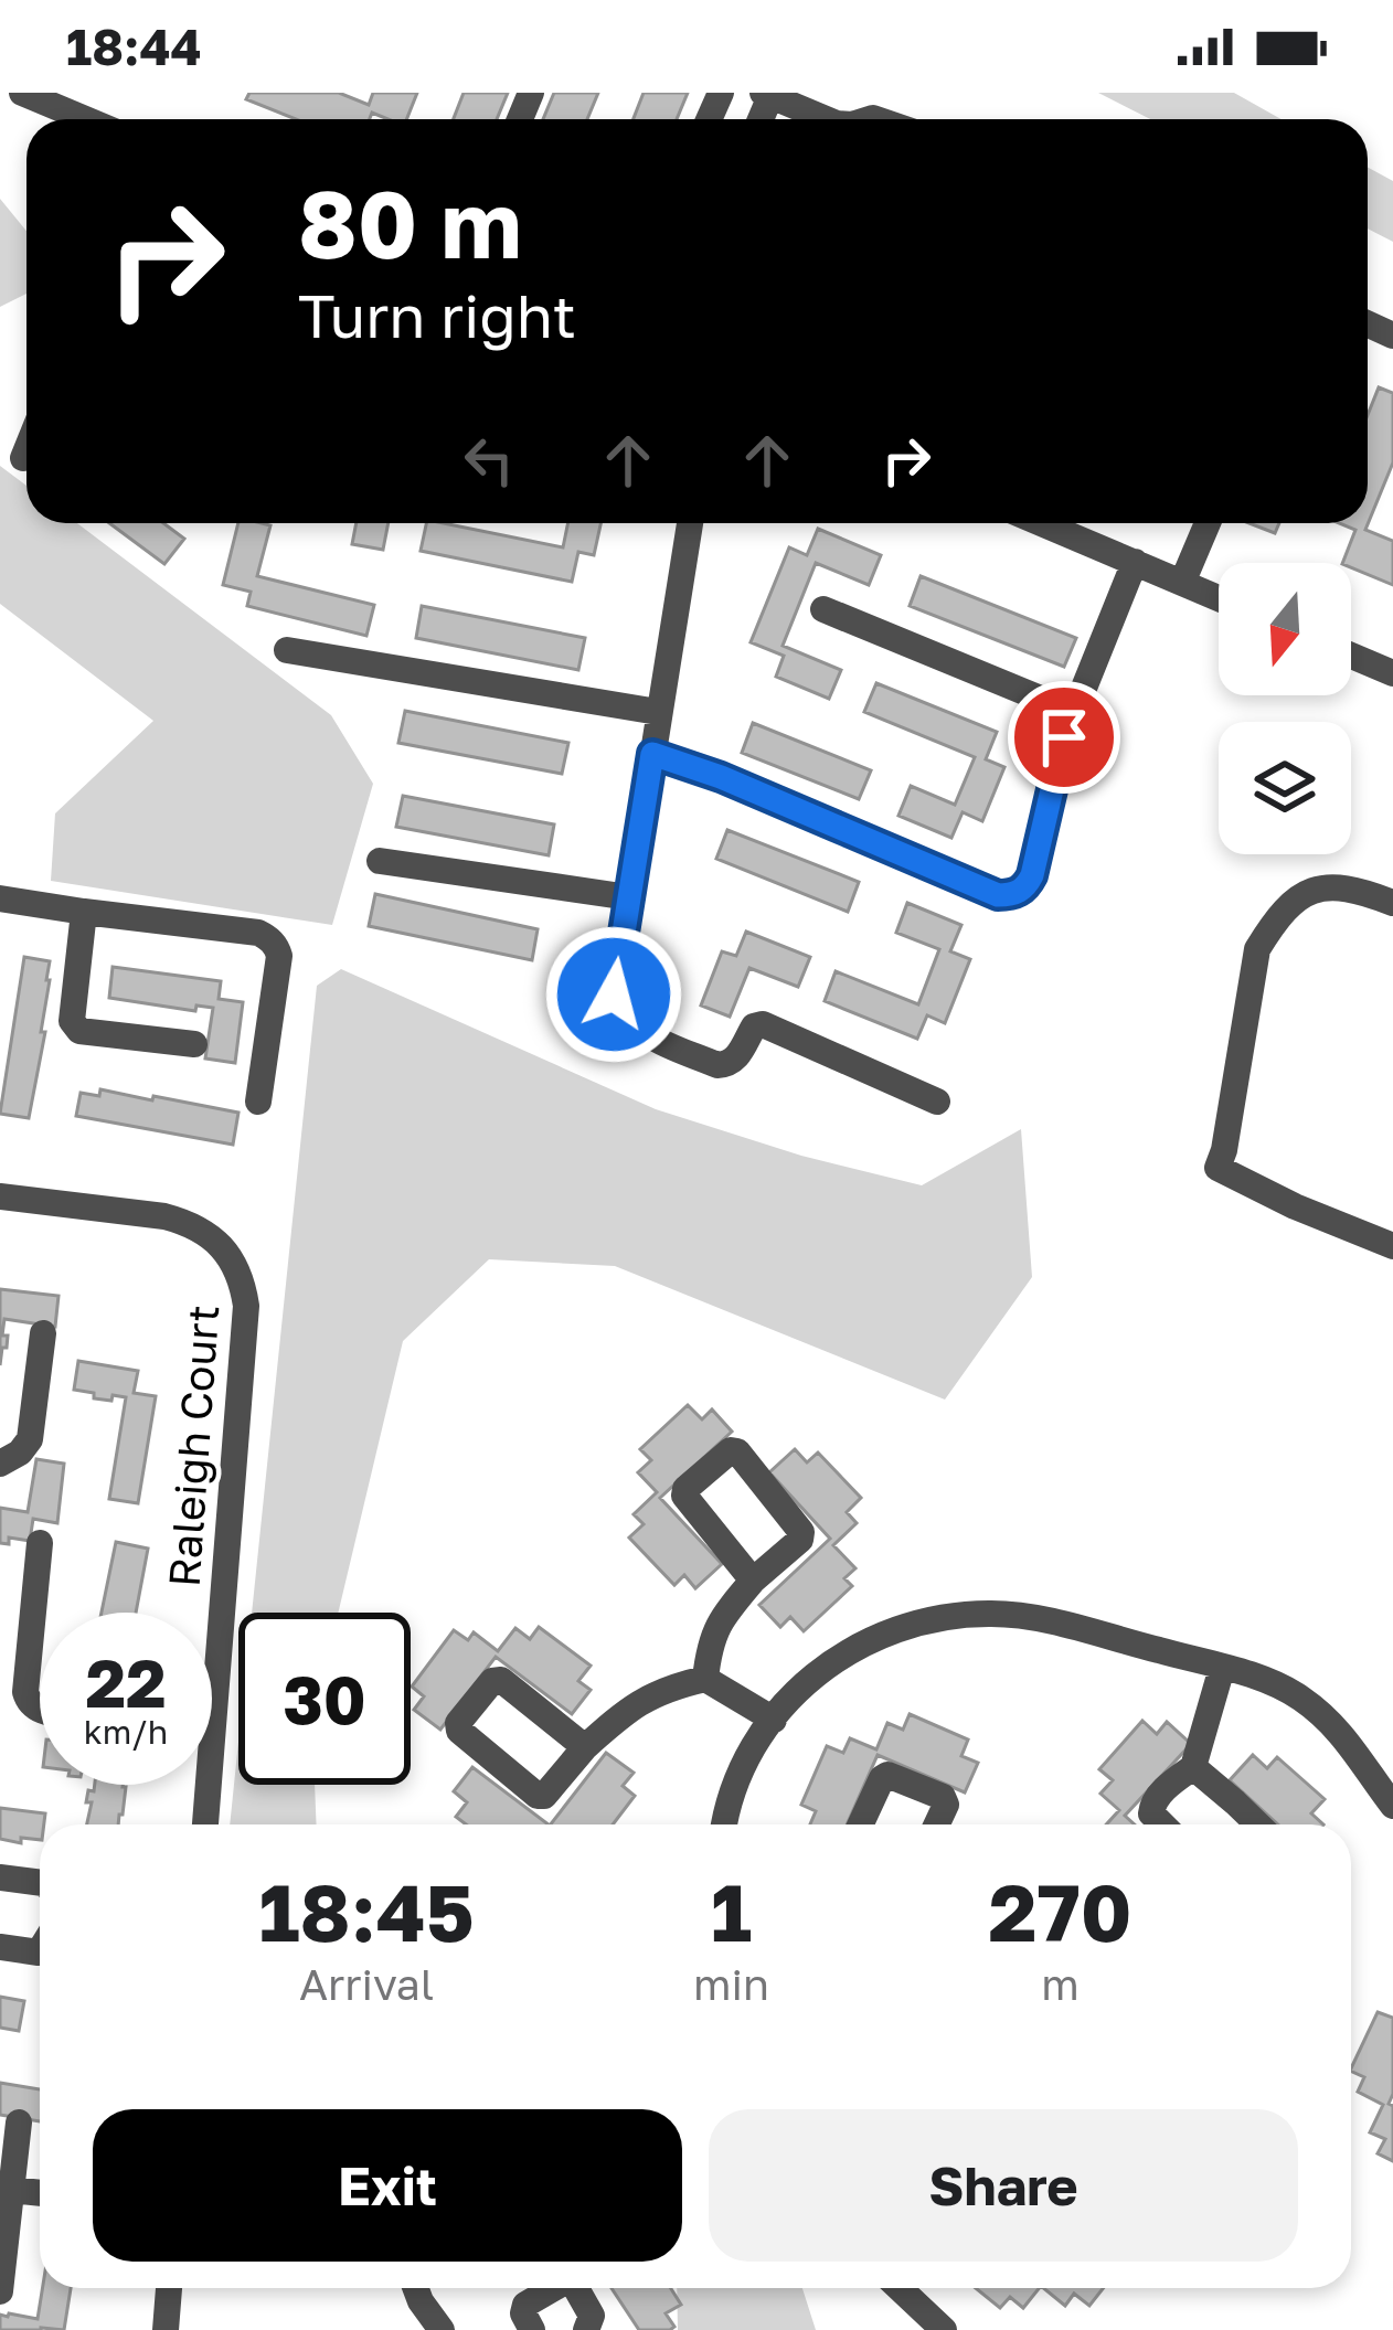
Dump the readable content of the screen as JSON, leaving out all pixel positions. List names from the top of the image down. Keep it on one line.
{"streets":{"street":["Raleigh Court"]},"north":"bottom","page":{"status":"18:44","turn":["80 m","Turn right"],"speed":"22 km/h","limit":"30","eta":["18:45","Arrival","1","min","270","m"],"buttons":["Exit","Share"]}}
